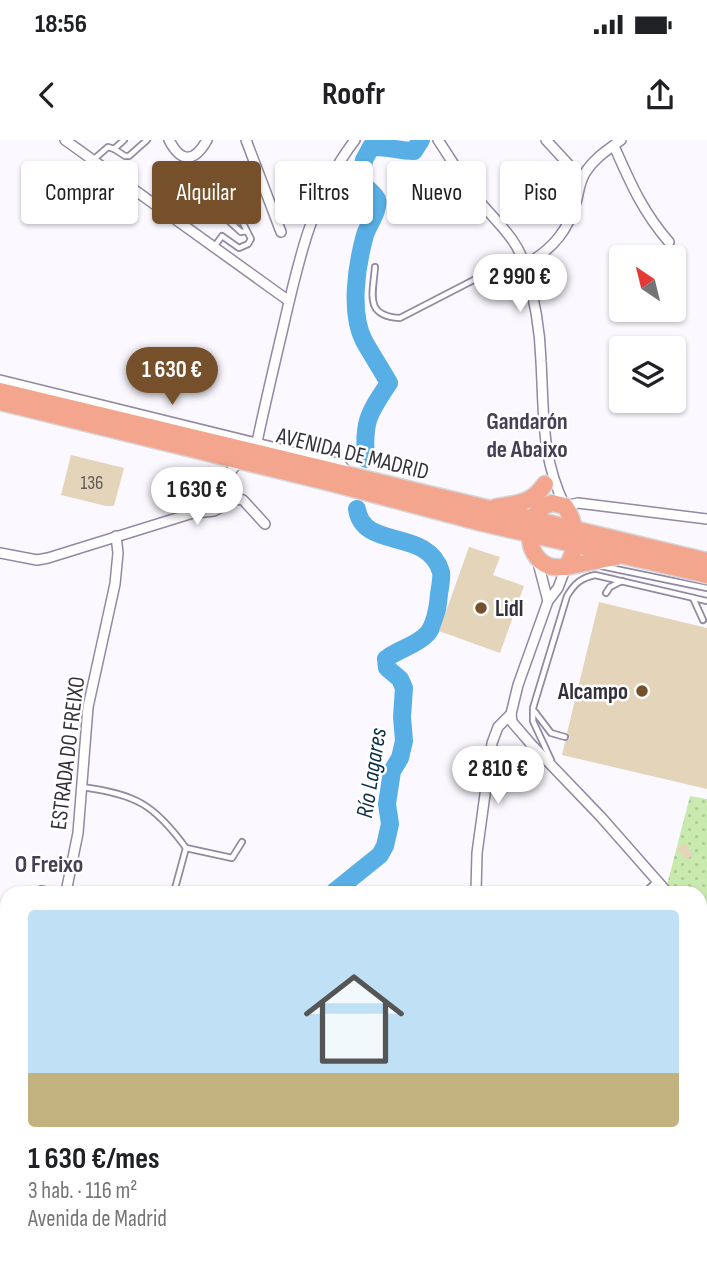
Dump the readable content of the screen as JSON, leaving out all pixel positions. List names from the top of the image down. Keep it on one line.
{"streets":{"highway":["AVENIDA DE MADRID"],"street":["ESTRADA DO FREIXO"]},"districts":["Gandarón de Abaixo","O Freixo"],"water":["Río Lagares"],"places":["Lidl","Alcampo"],"house_numbers":["136"],"north":"top left","page":{"status":"18:56","header":"Roofr","chip":["Comprar","Alquilar","Filtros","Nuevo","Piso"],"price":["2 990 €","1 630 €","1 630 €","2 810 €"],"list":[{"name":"1 630 €/mes","note":"3 hab. · 116 m² · Avenida de Madrid"}]}}
